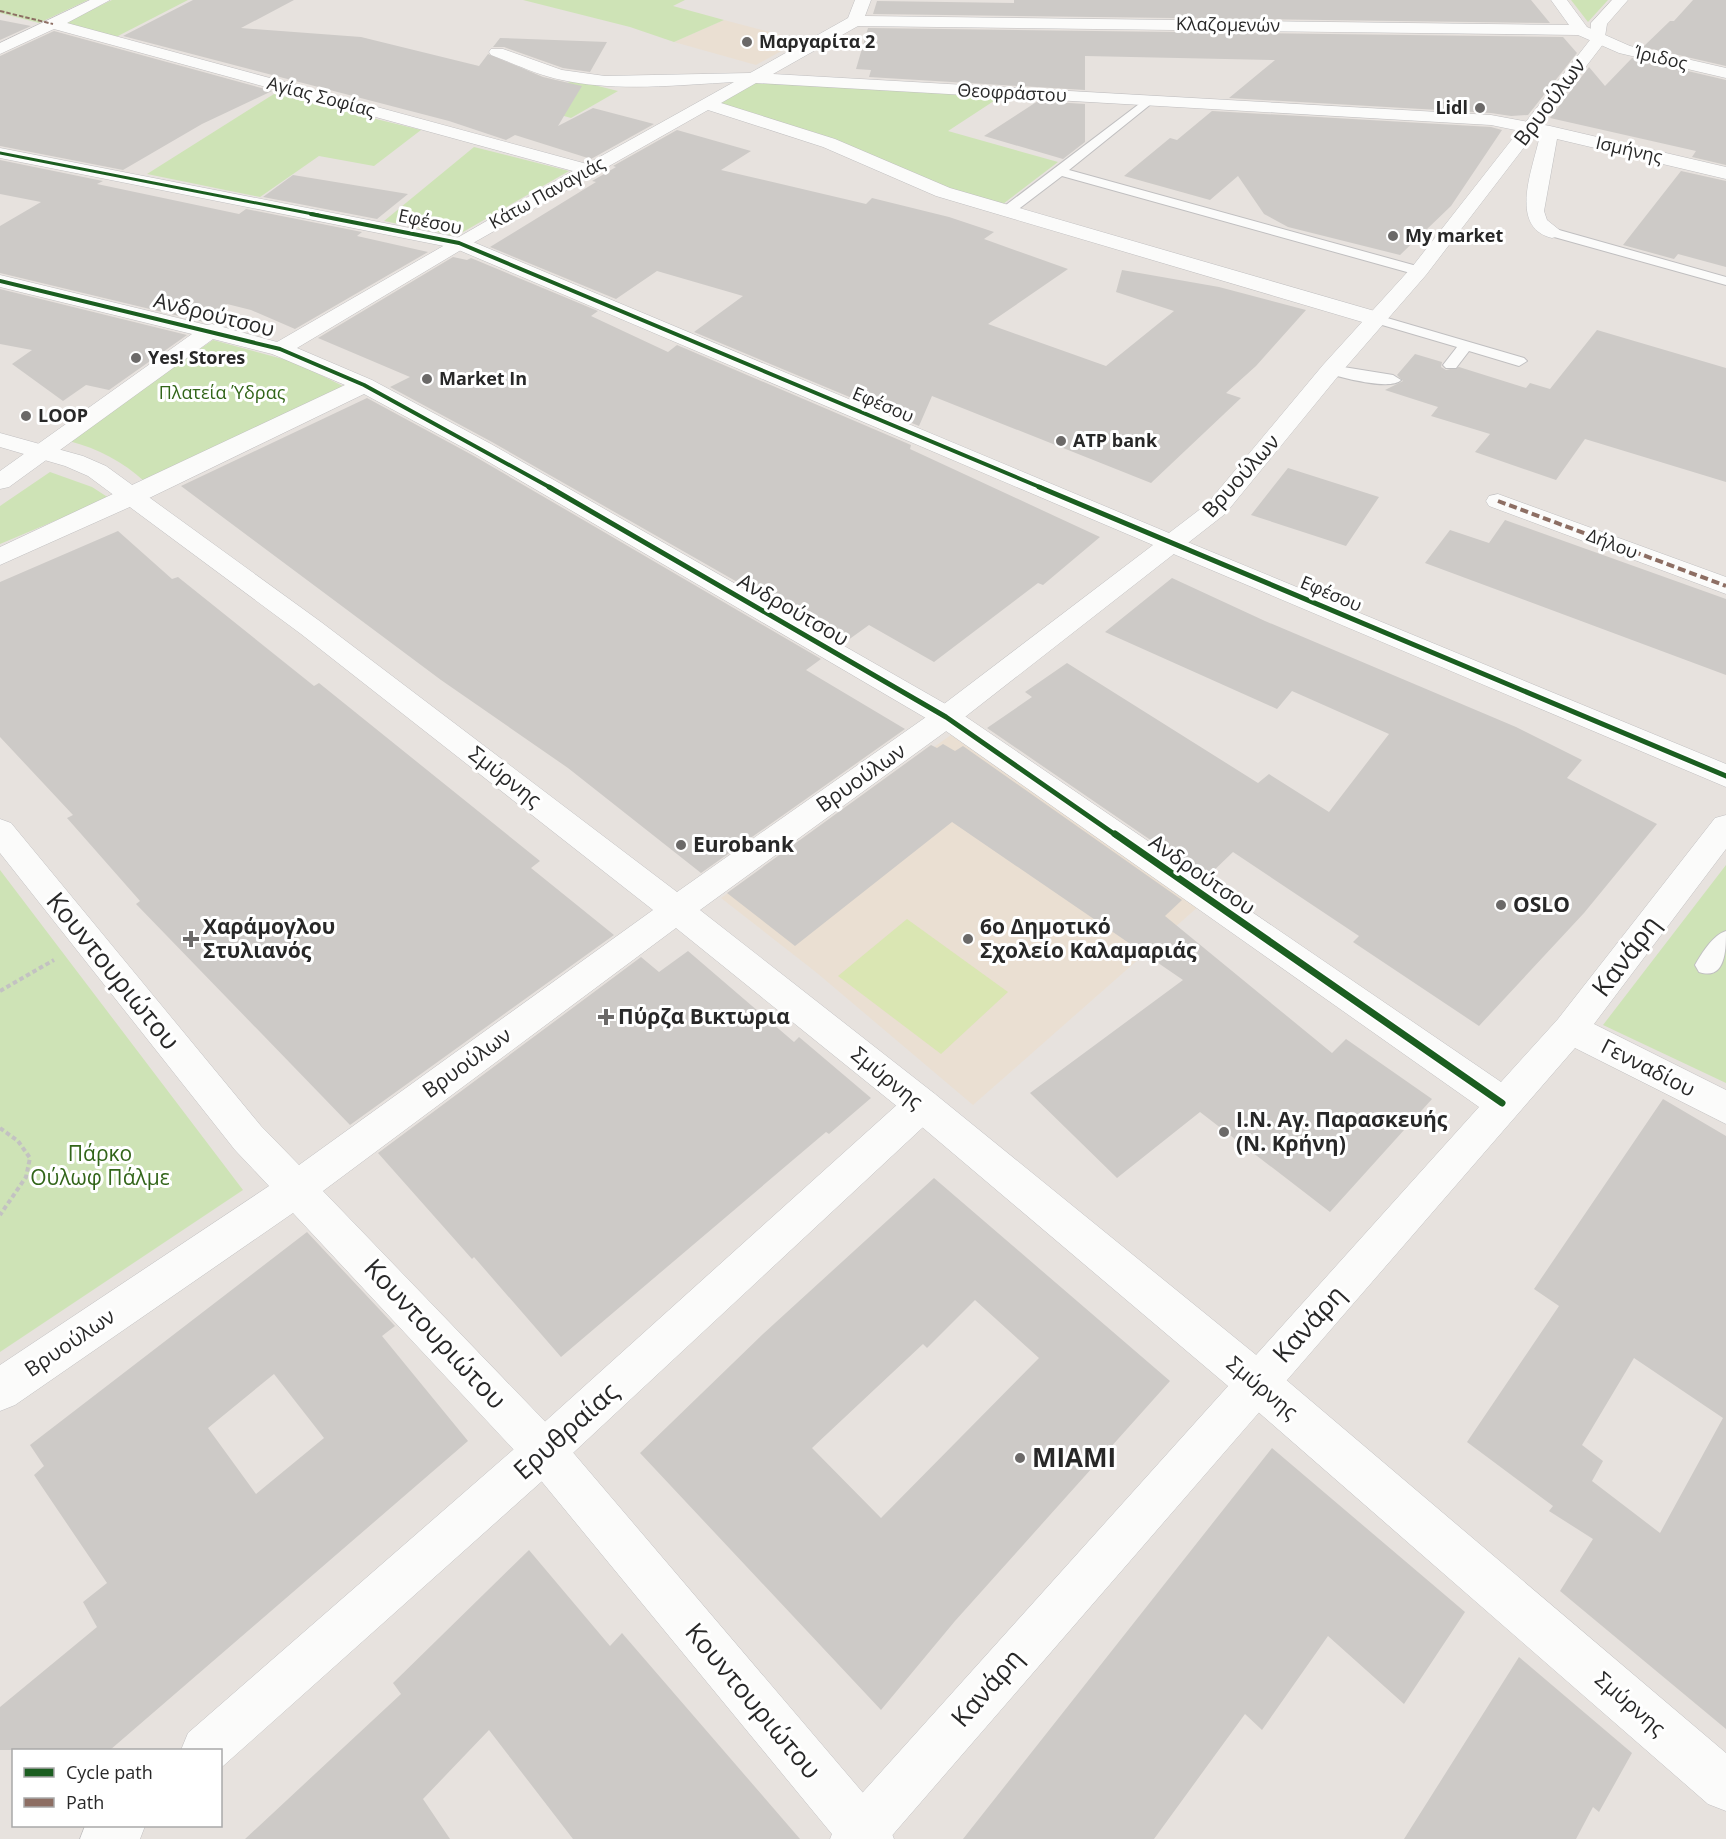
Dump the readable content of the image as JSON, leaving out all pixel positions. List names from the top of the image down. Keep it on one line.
{"streets":{"street":["Κλαζομενών","Ίριδος","Θεοφράστου","Αγίας Σοφίας","Βρυούλων","Ισμήνης","Κάτω Παναγιάς","Εφέσου","Ανδρούτσου","Δήλου","Σμύρνης","Κανάρη","Κουντουριώτου","Γενναδίου","Ερυθραίας"]},"crossings":[["Κλαζομενών","Ίριδος"],["Κλαζομενών","Βρυούλων"],["Κλαζομενών","Κάτω Παναγιάς"],["Ίριδος","Βρυούλων"],["Θεοφράστου","Βρυούλων"],["Θεοφράστου","Ισμήνης"],["Θεοφράστου","Κάτω Παναγιάς"],["Αγίας Σοφίας","Κάτω Παναγιάς"],["Βρυούλων","Ισμήνης"],["Βρυούλων","Εφέσου"],["Βρυούλων","Ανδρούτσου"],["Βρυούλων","Σμύρνης"],["Βρυούλων","Κουντουριώτου"],["Κάτω Παναγιάς","Εφέσου"],["Κάτω Παναγιάς","Ανδρούτσου"],["Ανδρούτσου","Κανάρη"],["Σμύρνης","Κανάρη"],["Σμύρνης","Ερυθραίας"],["Κανάρη","Κουντουριώτου"],["Κανάρη","Γενναδίου"],["Κουντουριώτου","Ερυθραίας"]],"parks":["Πλατεία Ύδρας","Πάρκο Ούλωφ Πάλμε"],"places":{"other":["Μαργαρίτα 2","Lidl","My market","Yes! Stores","Market In","LOOP","ATP bank","Eurobank","OSLO","6ο Δημοτικό Σχολείο Καλαμαριάς","Ι.Ν. Αγ. Παρασκευής (Ν. Κρήνη)","MIAMI"],"health":["Χαράμογλου Στυλιανός","Πύρζα Βικτωρια"]},"legend":["Cycle path","Path"]}
